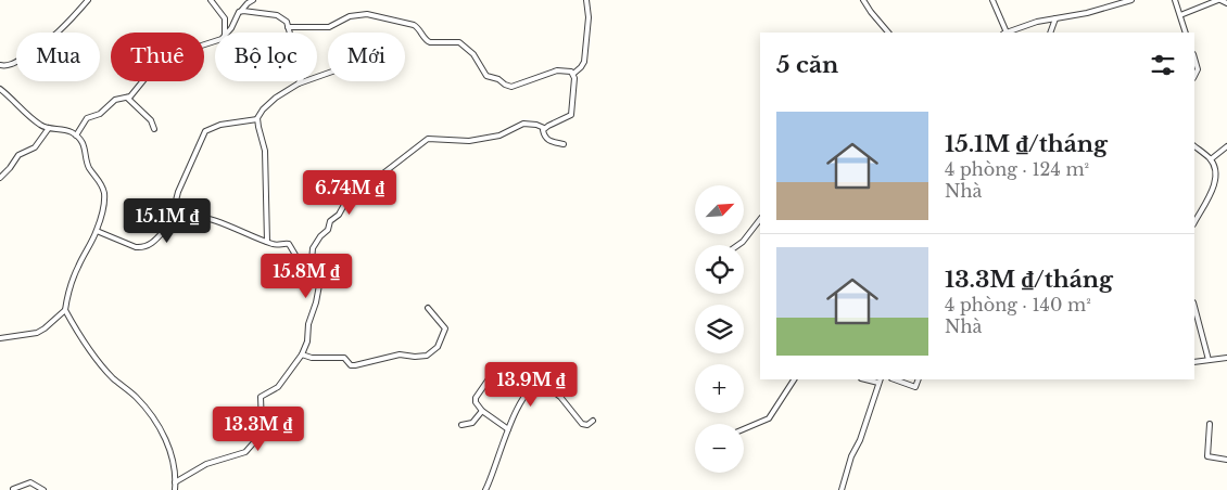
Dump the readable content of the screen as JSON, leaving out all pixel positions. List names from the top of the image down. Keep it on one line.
{"north":"top right","page":{"chip":["Mua","Thuê","Bộ lọc","Mới"],"heading":"5 căn","list":[{"name":"15.1M ₫/tháng","note":"4 phòng · 124 m² · Nhà"},{"name":"13.3M ₫/tháng","note":"4 phòng · 140 m² · Nhà"}],"price":["6.74M ₫","15.1M ₫","15.8M ₫","13.9M ₫","13.3M ₫"],"map_buttons":["+","−"]}}
